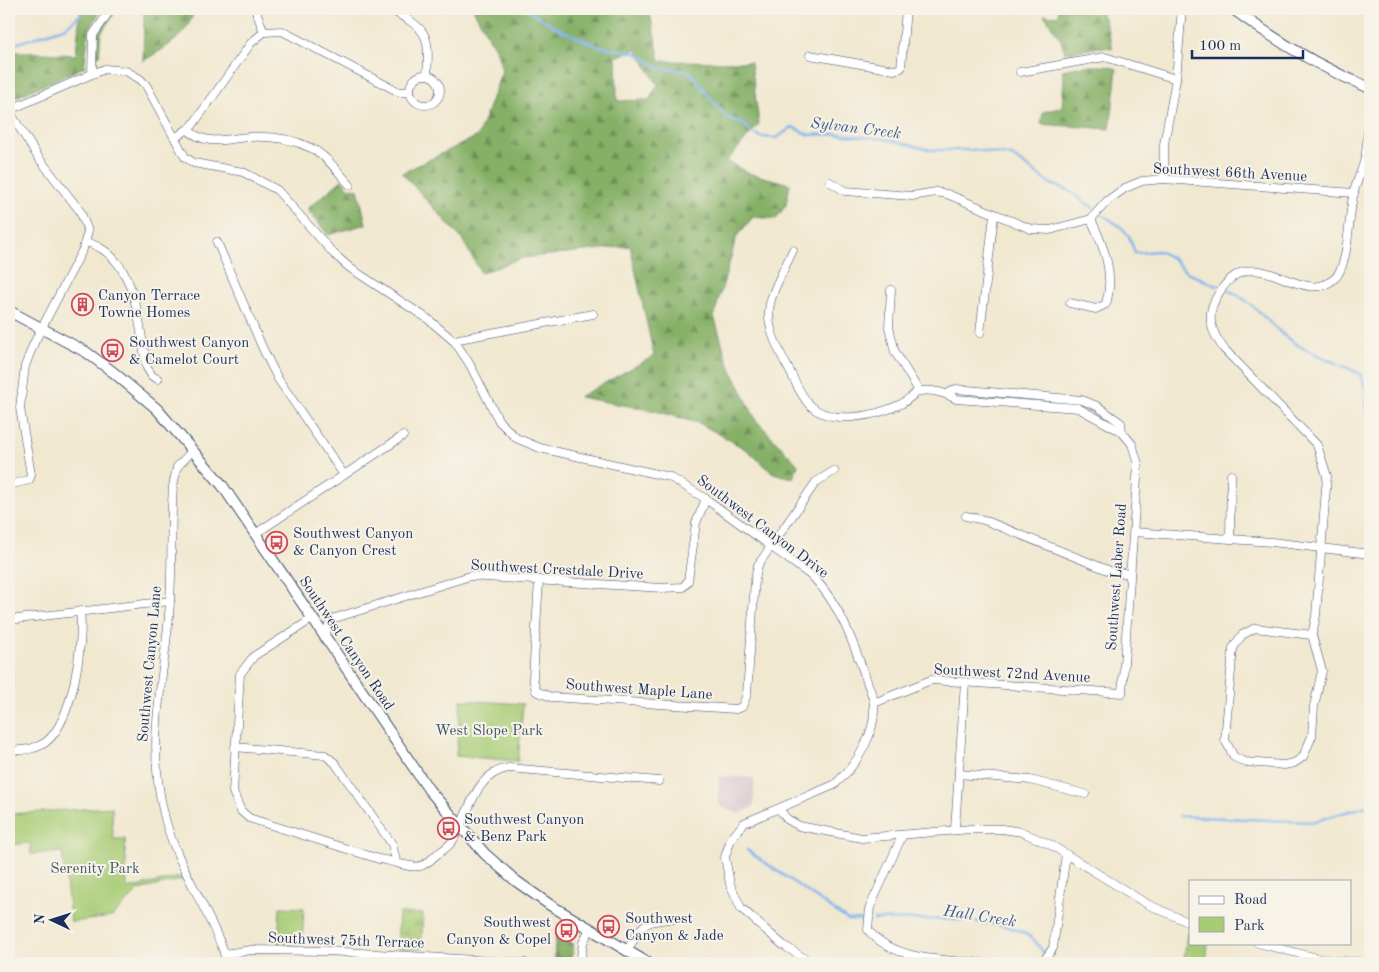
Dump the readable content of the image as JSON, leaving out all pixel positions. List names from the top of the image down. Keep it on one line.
{"streets":{"main road":["Southwest Canyon Road"],"street":["Southwest 66th Avenue","Southwest Canyon Drive","Southwest Crestdale Drive","Southwest Laber Road","Southwest Canyon Lane","Southwest 72nd Avenue","Southwest Maple Lane","Southwest 75th Terrace"]},"crossings":[["Southwest Canyon Drive","Southwest Crestdale Drive"],["Southwest Canyon Drive","Southwest 72nd Avenue"],["Southwest Canyon Drive","Southwest Maple Lane"],["Southwest Crestdale Drive","Southwest Canyon Road"],["Southwest Crestdale Drive","Southwest Maple Lane"],["Southwest Laber Road","Southwest 72nd Avenue"],["Southwest Canyon Road","Southwest Canyon Lane"],["Southwest Canyon Lane","Southwest 75th Terrace"]],"water":["Sylvan Creek","Hall Creek"],"parks":["West Slope Park","Serenity Park"],"places":{"building":["Canyon Terrace Towne Homes"],"bus stop":["Southwest Canyon & Camelot Court","Southwest Canyon & Canyon Crest","Southwest Canyon & Benz Park","Southwest Canyon & Jade","Southwest Canyon & Copel"]},"legend":["Road","Park"],"scale_bar":"100 m","north":"left"}
